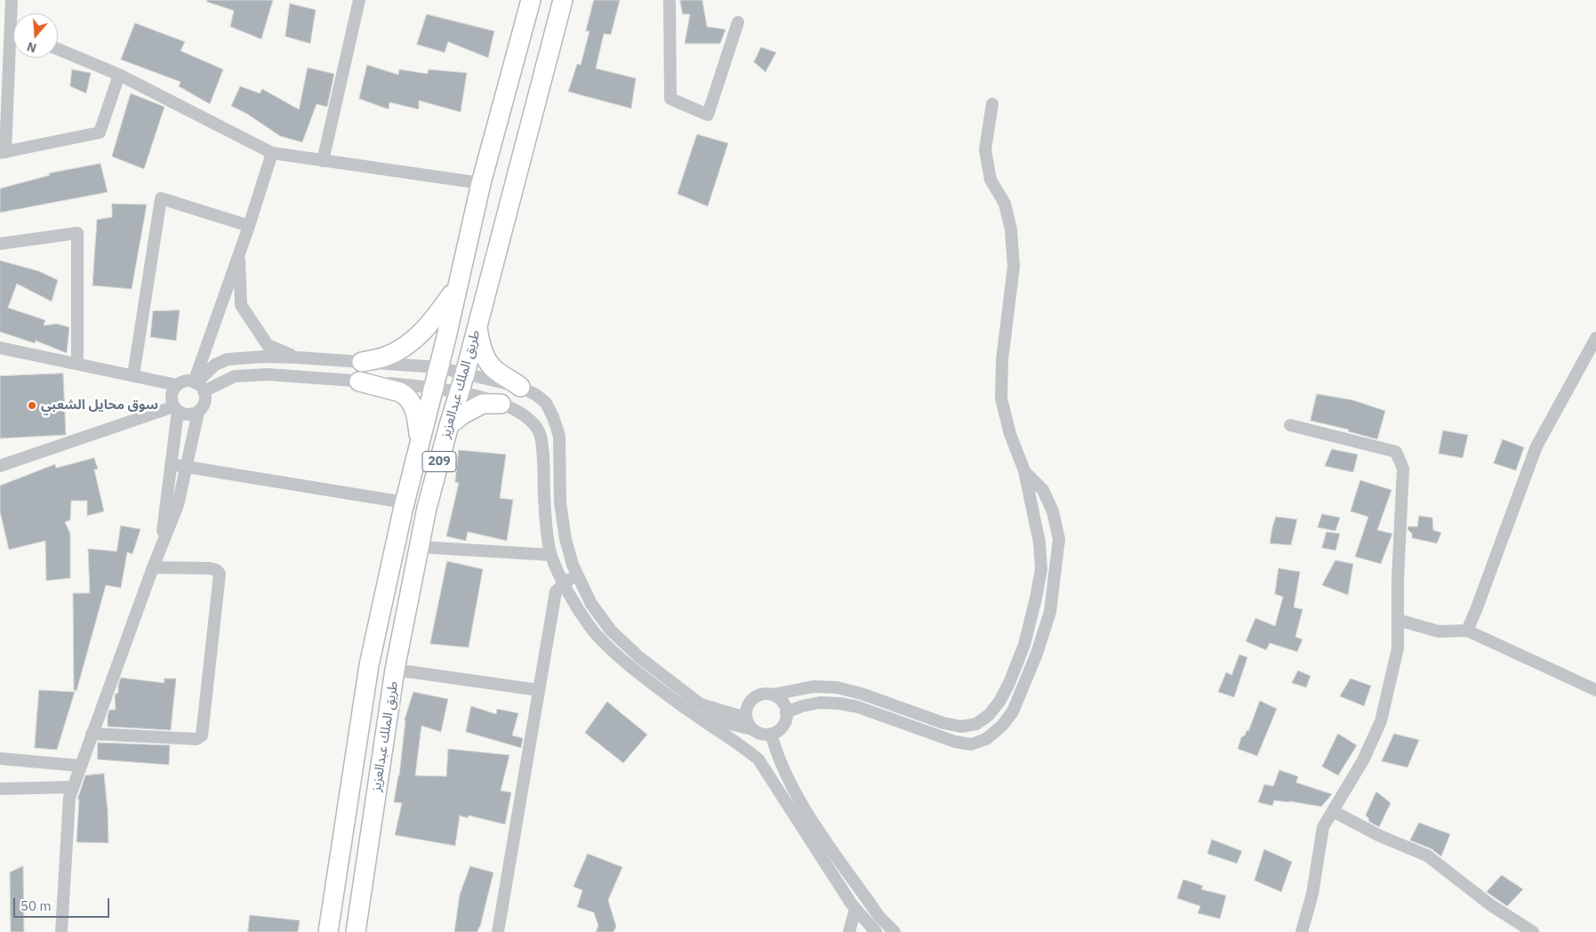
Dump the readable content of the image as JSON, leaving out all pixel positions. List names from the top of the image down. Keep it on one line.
{"streets":{"main road":["طريق الملك عبدالعزيز","209"]},"places":["سوق محايل الشعبي"],"scale_bar":"50 m","north":"bottom"}
